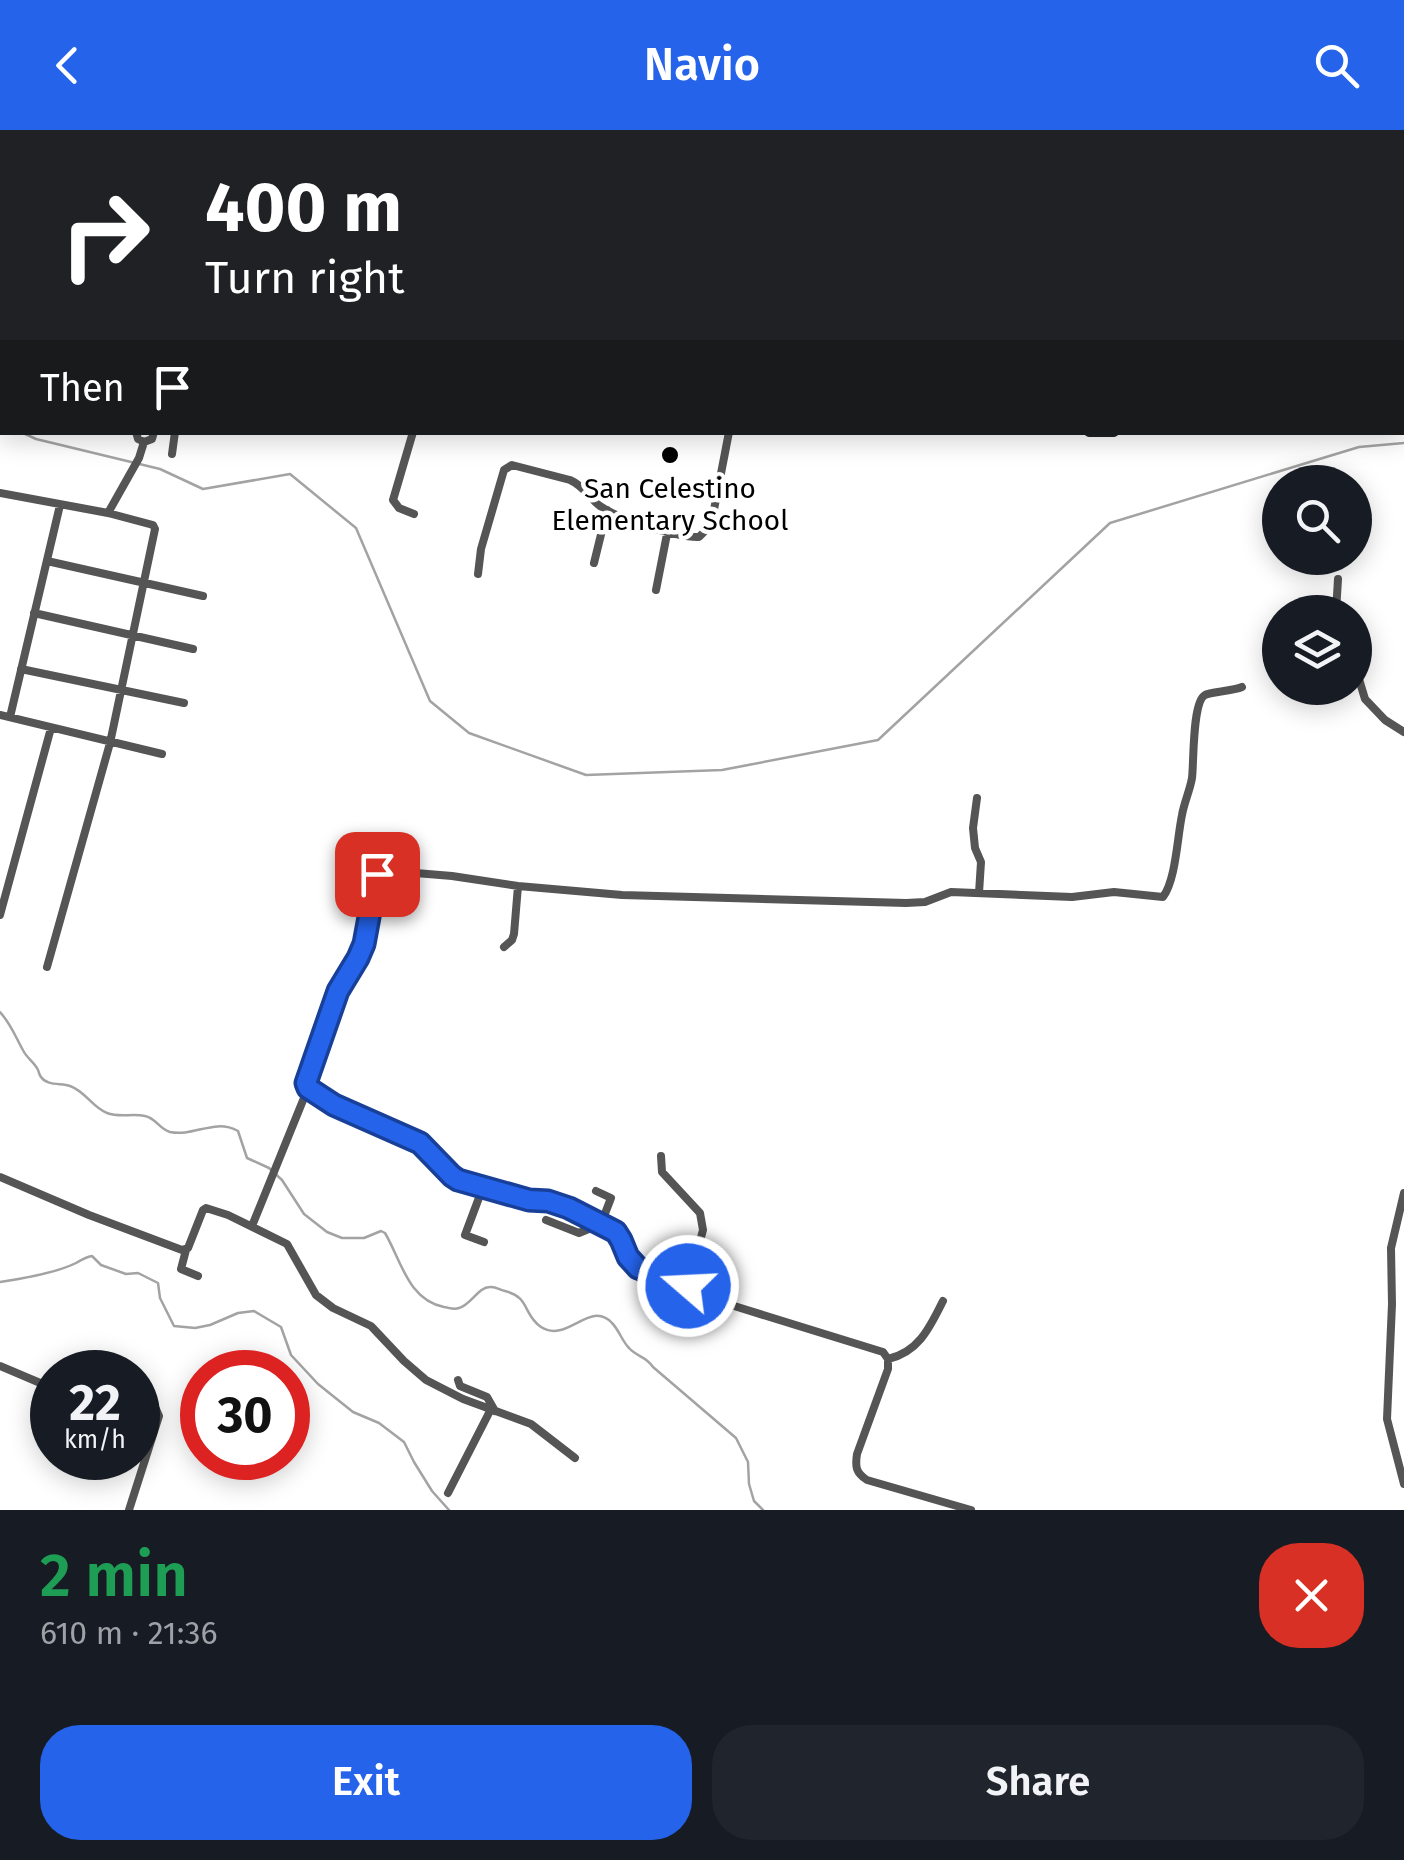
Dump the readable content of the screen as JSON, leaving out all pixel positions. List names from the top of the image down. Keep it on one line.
{"places":["San Celestino Elementary School"],"page":{"header":"Navio","turn":["400 m","Turn right"],"then":"Then","speed":"22 km/h","limit":"30","heading":["2 min","610 m · 21:36"],"buttons":["Exit","Share"]}}
